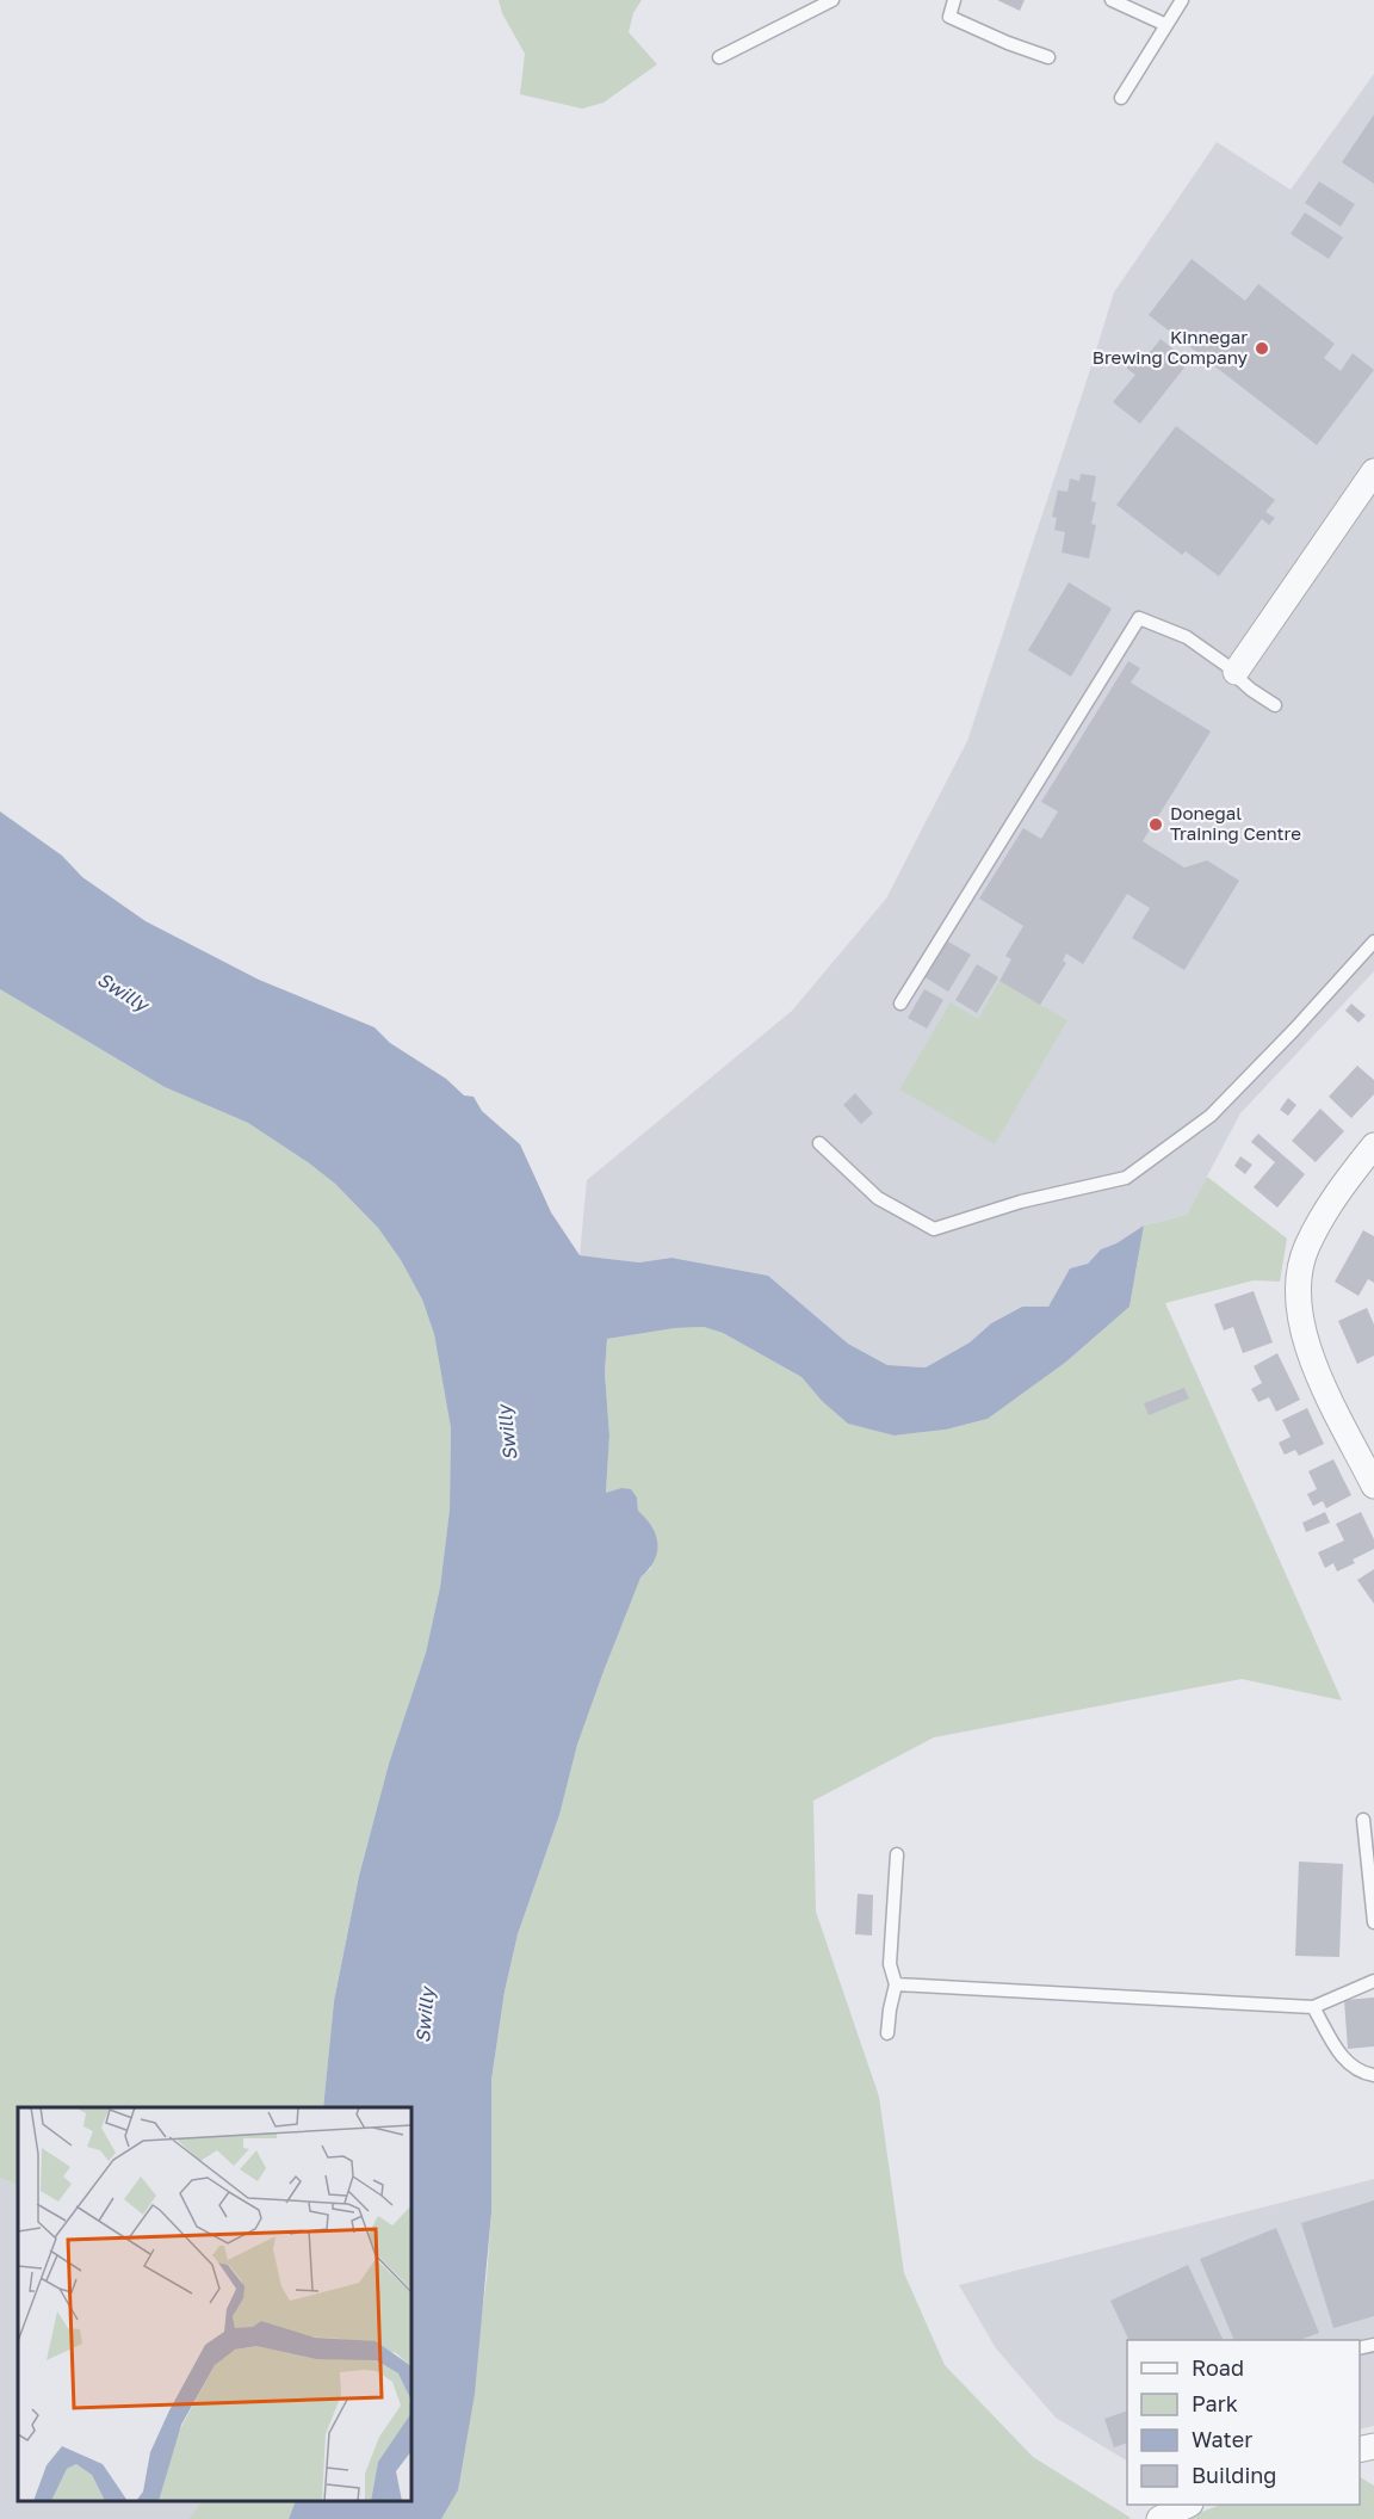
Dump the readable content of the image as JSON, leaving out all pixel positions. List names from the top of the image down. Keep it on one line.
{"water":["Swilly"],"places":["Kinnegar Brewing Company","Donegal Training Centre"],"legend":["Road","Park","Water","Building"]}
